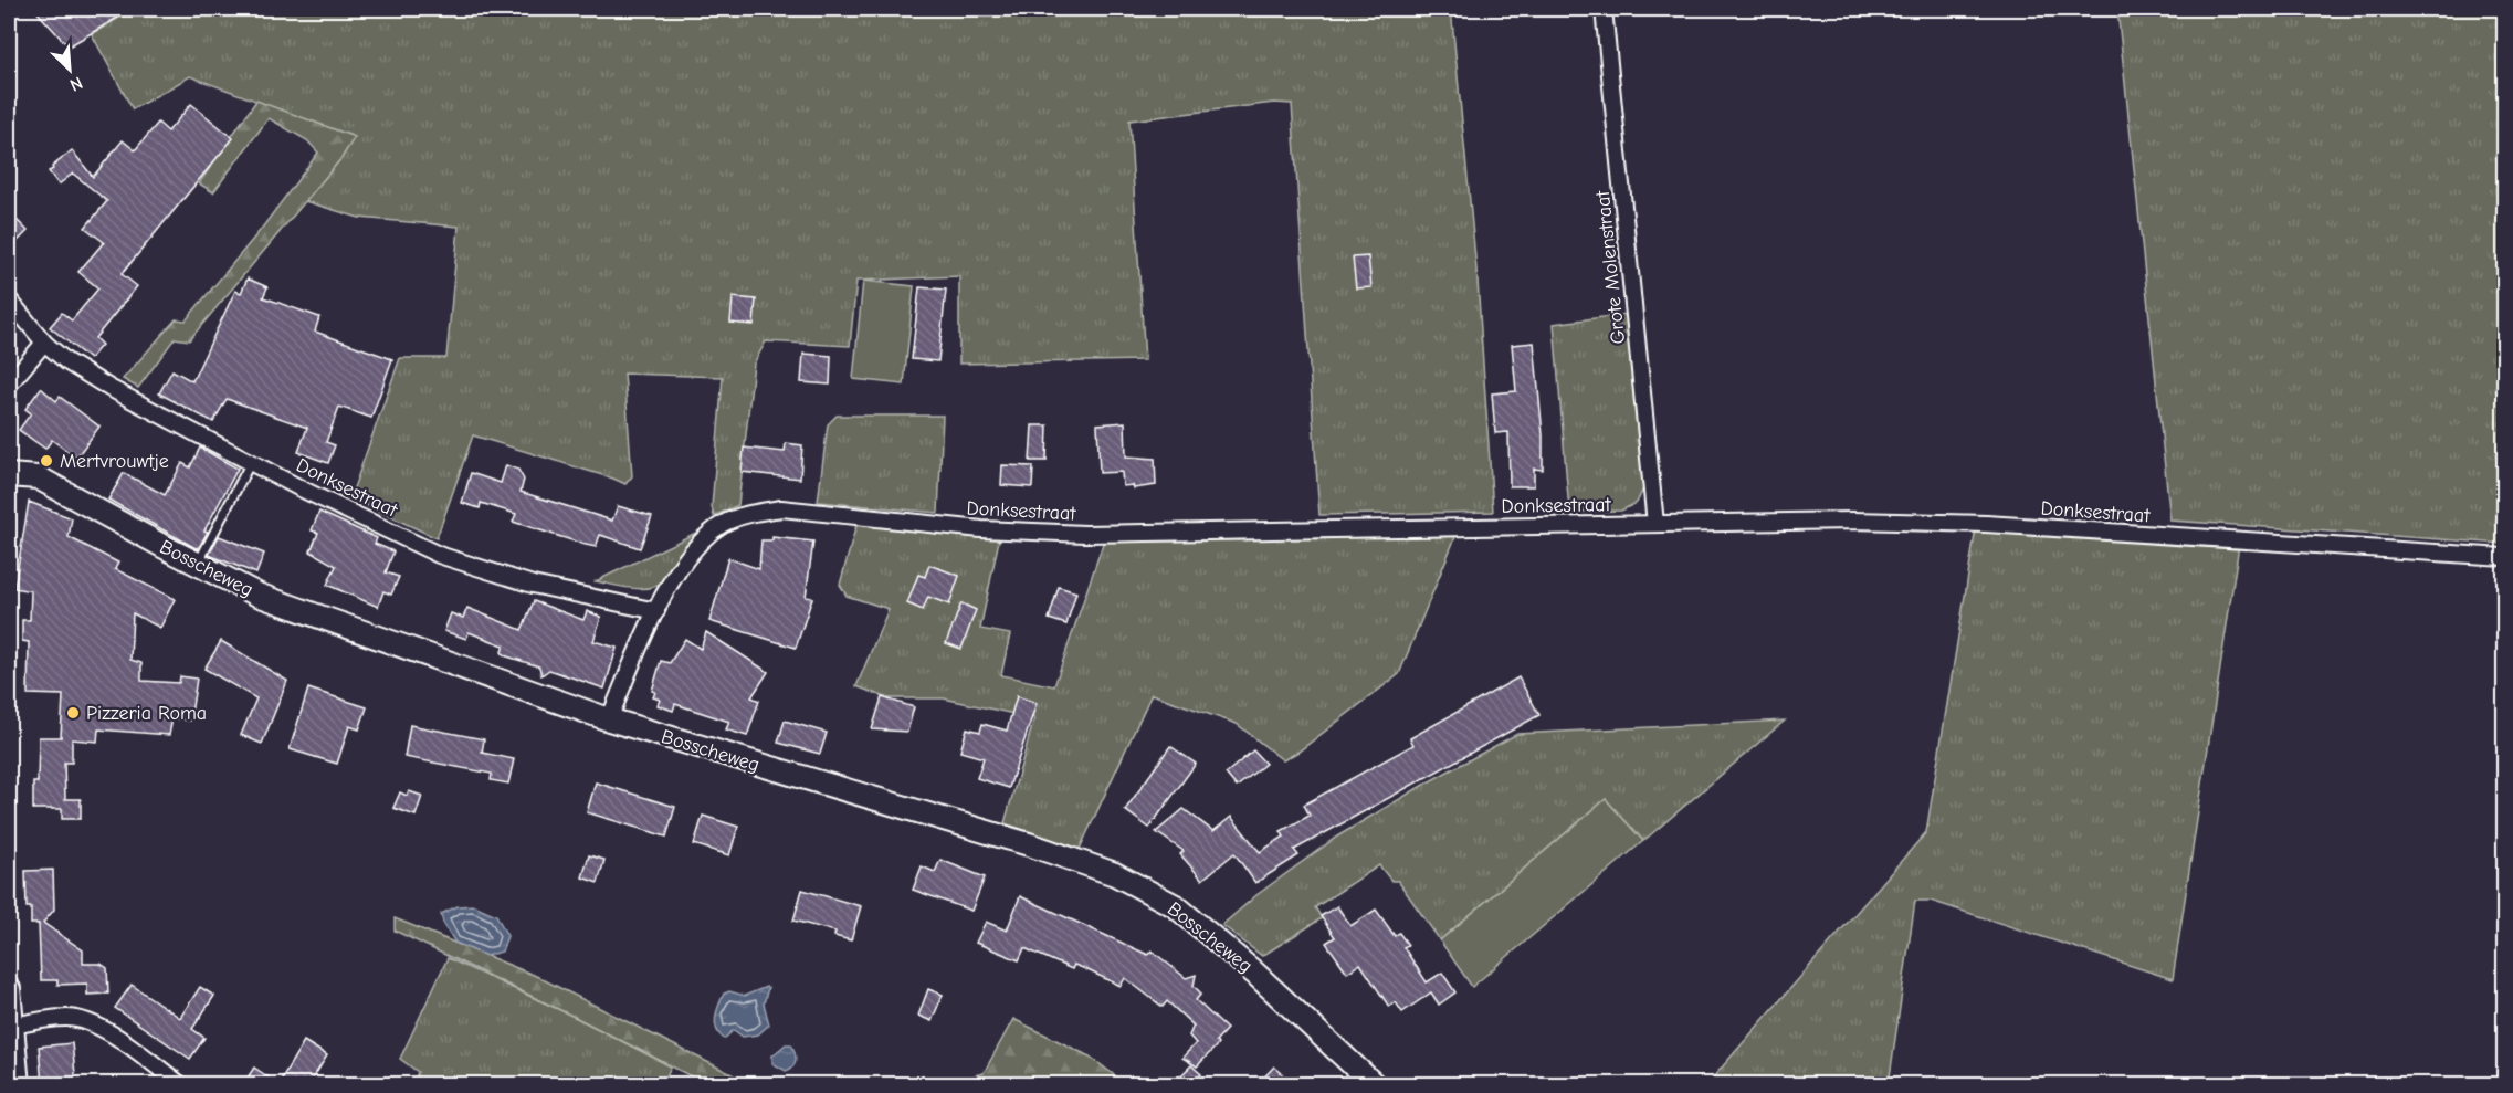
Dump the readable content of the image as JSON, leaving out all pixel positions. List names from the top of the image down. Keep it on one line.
{"streets":{"street":["Grote Molenstraat","Donksestraat","Bosscheweg"]},"crossings":[["Grote Molenstraat","Donksestraat"],["Donksestraat","Bosscheweg"]],"places":["Mertvrouwtje","Pizzeria Roma"],"north":"bottom right"}
